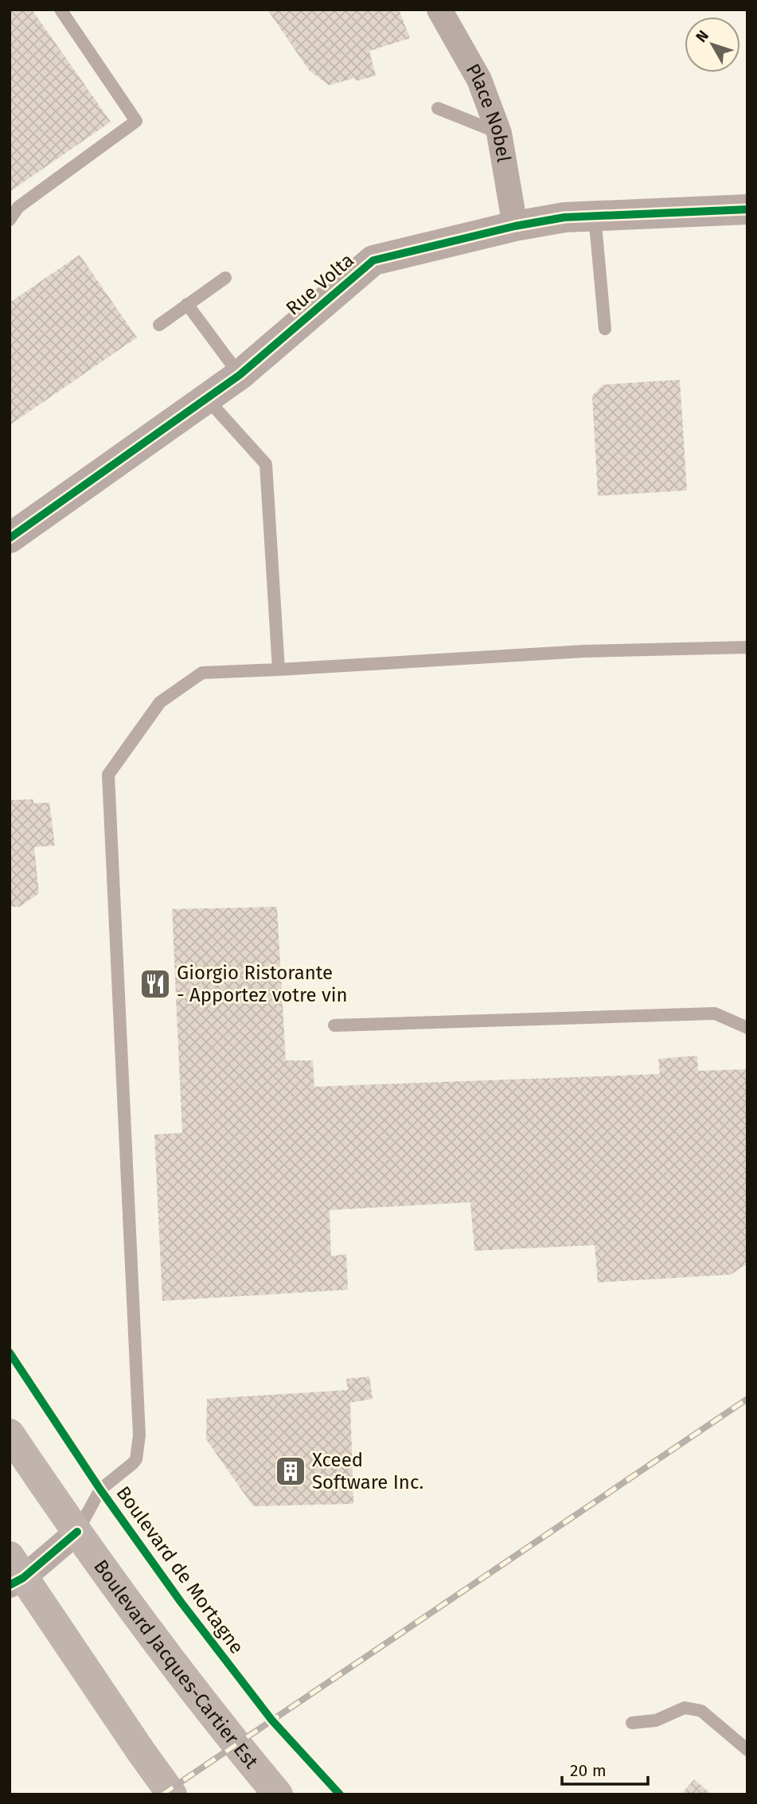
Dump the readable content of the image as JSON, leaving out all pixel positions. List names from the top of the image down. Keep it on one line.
{"streets":{"main road":["Boulevard Jacques-Cartier Est"],"street":["Place Nobel","Rue Volta"],"cycle path":["Boulevard de Mortagne"]},"crossings":[["Place Nobel","Rue Volta"]],"places":{"restaurant":["Giorgio Ristorante - Apportez votre vin"],"building":["Xceed Software Inc."]},"scale_bar":"20 m","north":"top left"}
